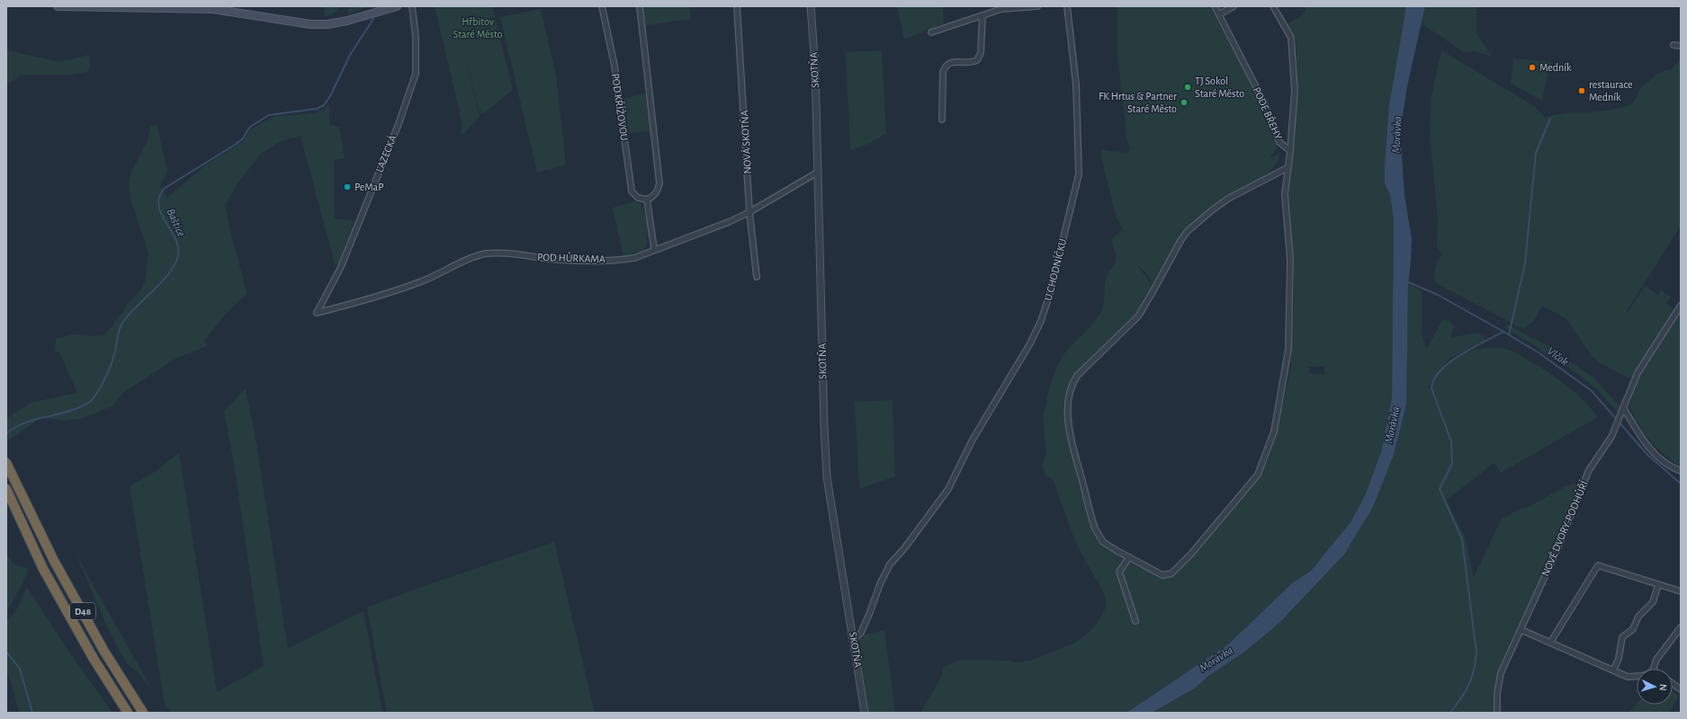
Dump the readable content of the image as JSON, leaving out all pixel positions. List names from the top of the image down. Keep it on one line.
{"streets":{"highway":["D48"],"street":["SKOTŇA","POD KŘÍŽOVOU","PODE BŘEHY","NOVÁ SKOTŇA","LAZECKÁ","POD HŮRKAMA","U CHODNÍČKU","NOVÉ DVORY-PODHŮŘÍ"]},"crossings":[["SKOTŇA","POD HŮRKAMA"],["SKOTŇA","U CHODNÍČKU"],["NOVÁ SKOTŇA","POD HŮRKAMA"],["LAZECKÁ","POD HŮRKAMA"]],"water":["Morávka","Baštice","Vlčok"],"parks":["Hřbitov Staré Město"],"places":["Medník","TJ Sokol Staré Město","restaurace Medník","FK Hrtus & Partner Staré Město","PeMaP"],"north":"right"}
